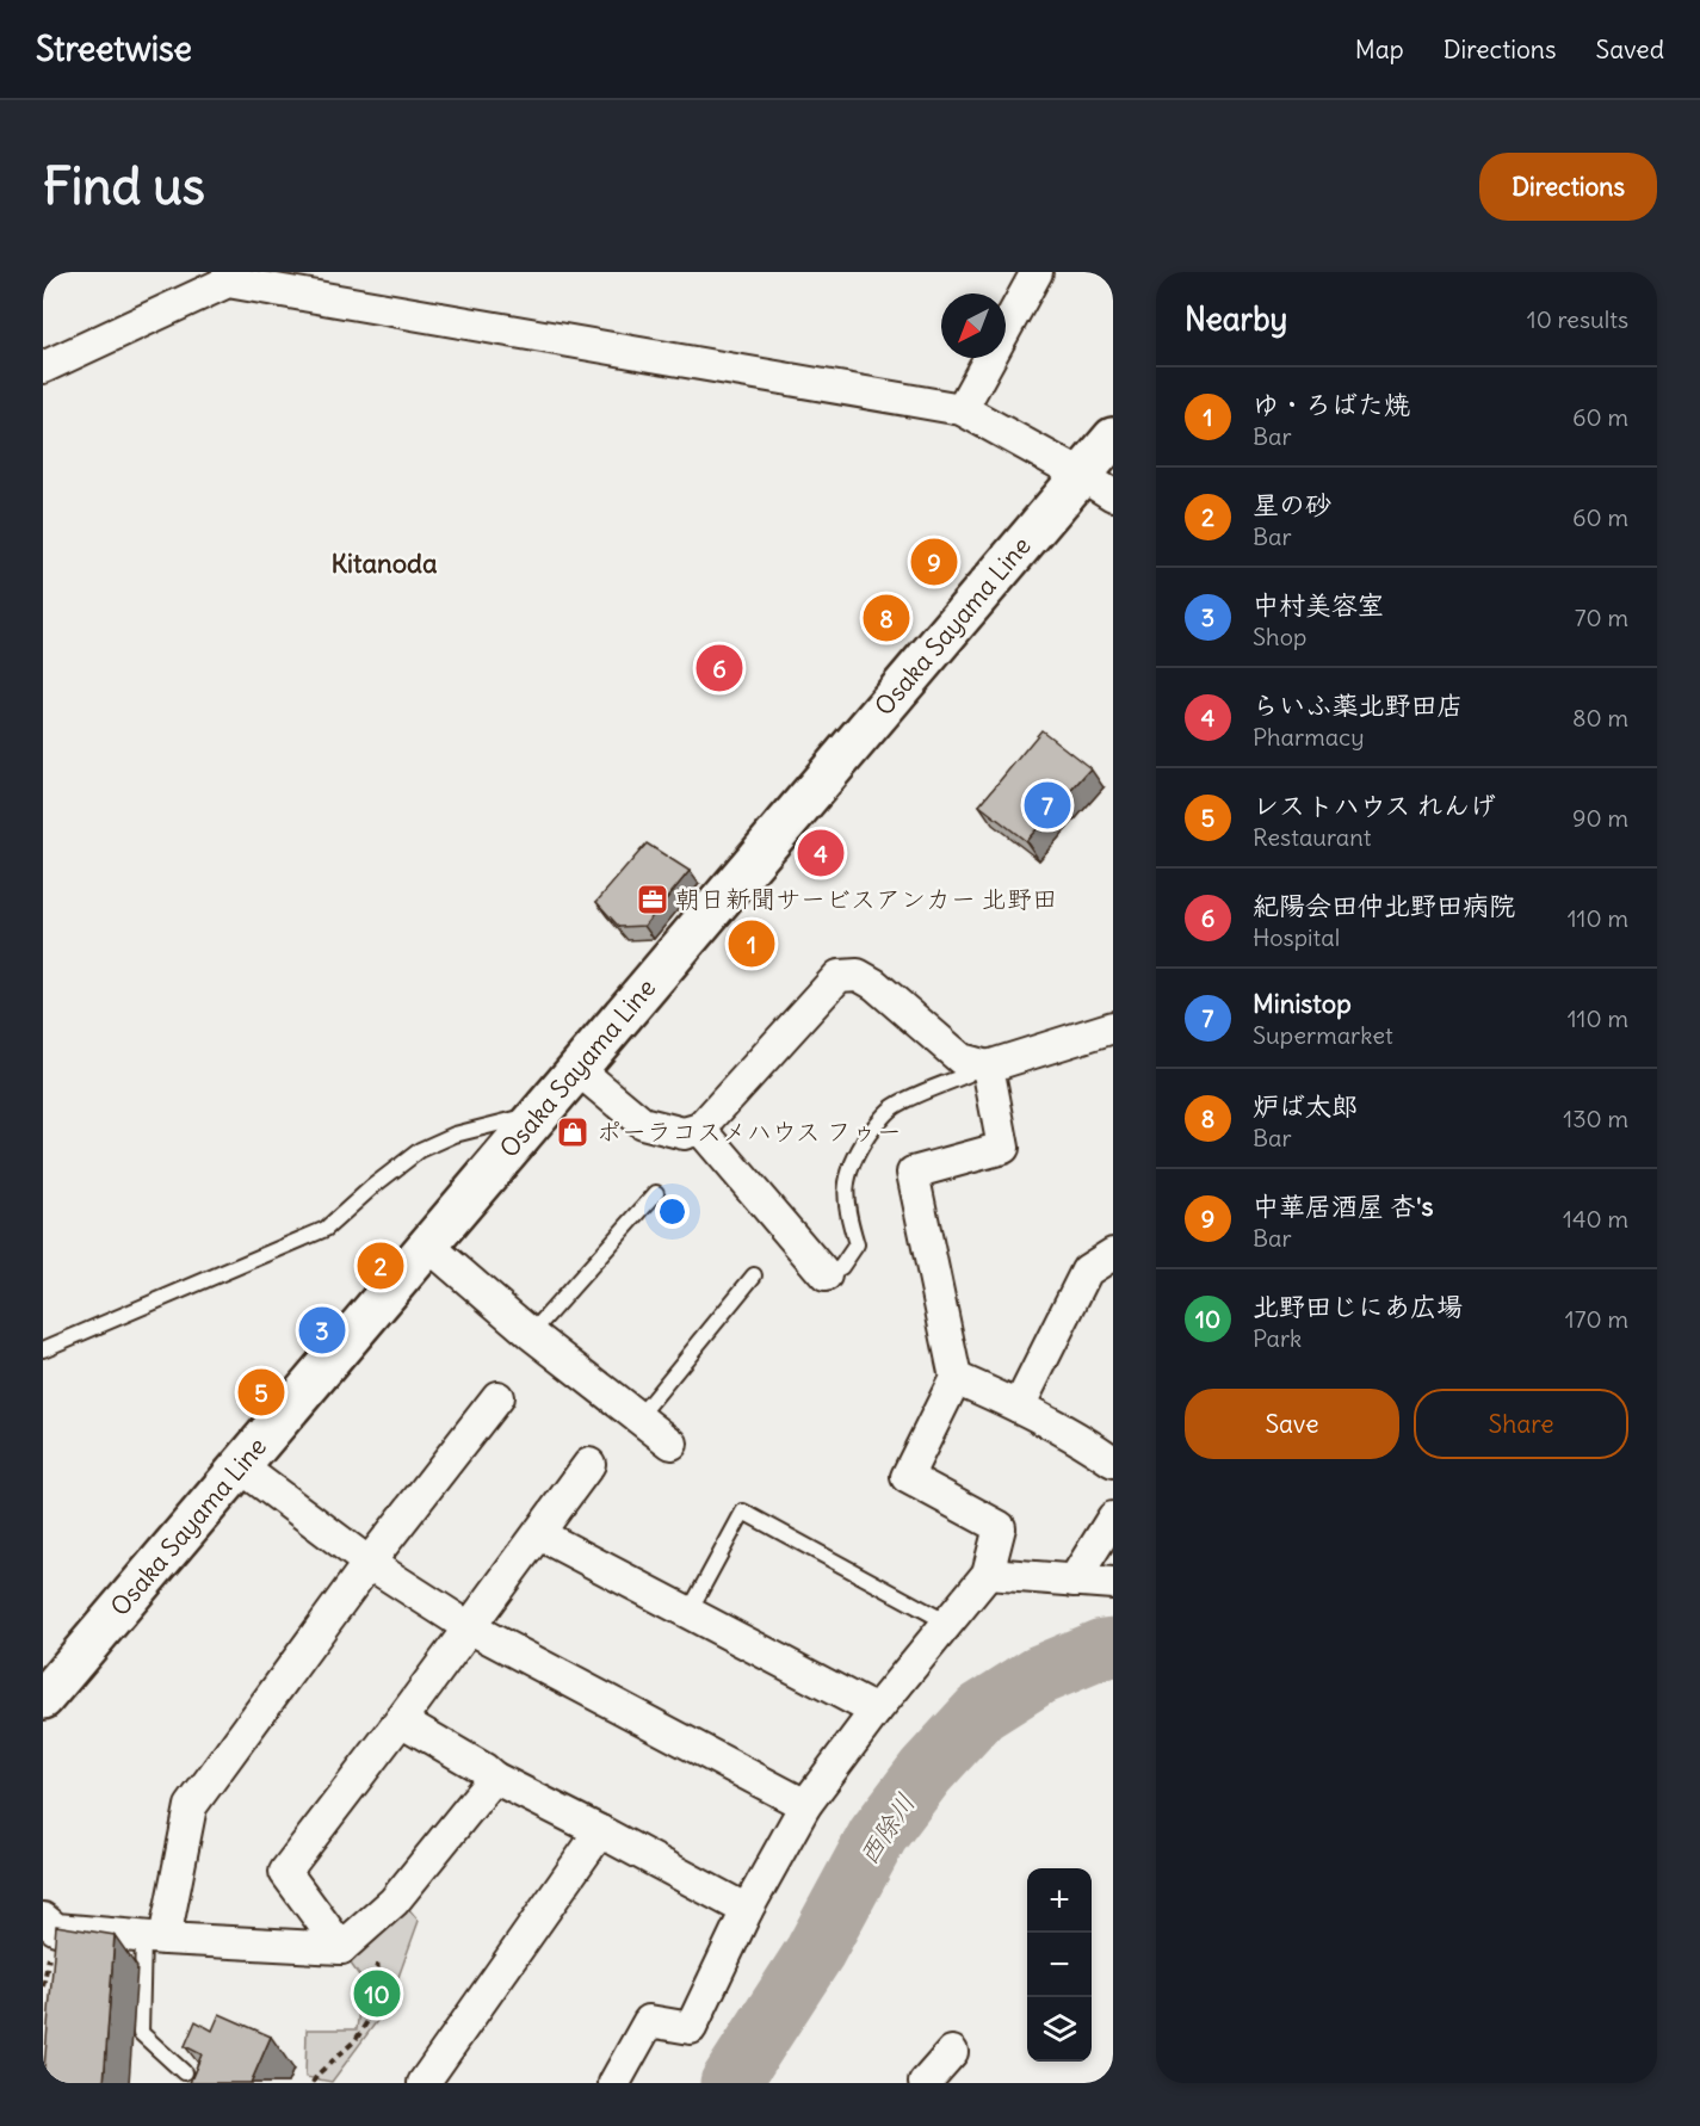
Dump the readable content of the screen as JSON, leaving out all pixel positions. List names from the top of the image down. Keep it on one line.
{"streets":{"main road":["Osaka Sayama Line"]},"districts":["Kitanoda"],"water":["西除川"],"places":{"office":["朝日新聞サービスアンカー 北野田"],"shop":["ポーラコスメハウス フゥー"]},"north":"bottom left","page":{"header":"Streetwise","nav":["Map","Directions","Saved"],"buttons":["Directions",["Save","Share"]],"title":"Find us","heading":["Nearby","10 results"],"list":[{"mark":"1","name":"ゆ・ろばた焼","note":"Bar","value":"60 m"},{"mark":"2","name":"星の砂","note":"Bar","value":"60 m"},{"mark":"3","name":"中村美容室","note":"Shop","value":"70 m"},{"mark":"4","name":"らいふ薬北野田店","note":"Pharmacy","value":"80 m"},{"mark":"5","name":"レストハウス れんげ","note":"Restaurant","value":"90 m"},{"mark":"6","name":"紀陽会田仲北野田病院","note":"Hospital","value":"110 m"},{"mark":"7","name":"Ministop","note":"Supermarket","value":"110 m"},{"mark":"8","name":"炉ば太郎","note":"Bar","value":"130 m"},{"mark":"9","name":"中華居酒屋 杏's","note":"Bar","value":"140 m"},{"mark":"10","name":"北野田じにあ広場","note":"Park","value":"170 m"}],"pins":["9","8","6","7","4","1","2","3","5","10"],"map_buttons":["+","−"]}}
